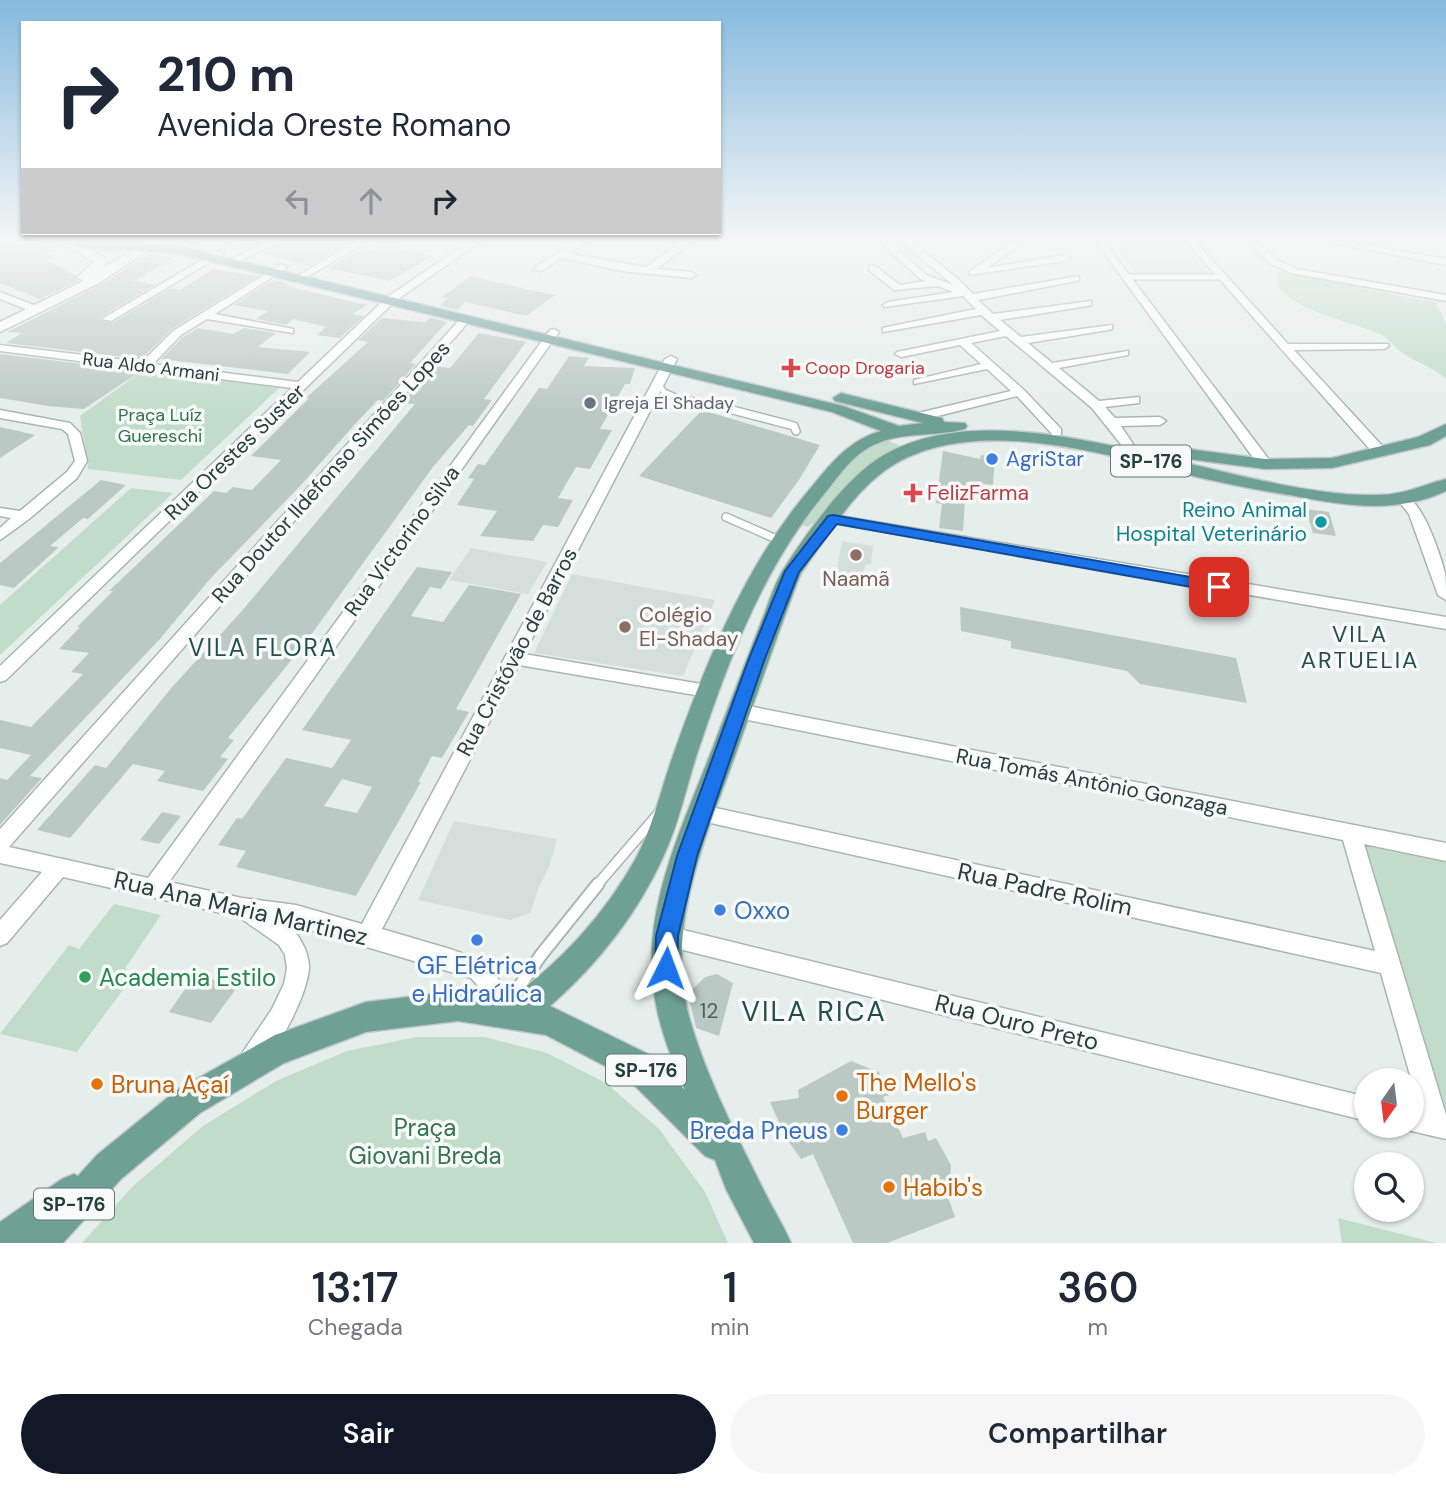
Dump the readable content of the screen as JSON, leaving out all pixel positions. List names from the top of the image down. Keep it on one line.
{"streets":{"main road":["SP-176"],"street":["Rua Aldo Armani","Rua Orestes Suster","Rua Doutor Ildefonso Simões Lopes","Rua Victorino Silva","Rua Cristóvão de Barros","Rua Tomás Antônio Gonzaga","Rua Padre Rolim","Rua Ana Maria Martinez","Rua Ouro Preto"]},"crossings":[["Rua Aldo Armani","Rua Orestes Suster"],["SP-176","Rua Tomás Antônio Gonzaga"],["SP-176","Rua Padre Rolim"],["SP-176","Rua Ana Maria Martinez"],["SP-176","Rua Ouro Preto"],["Rua Victorino Silva","Rua Ana Maria Martinez"],["Rua Cristóvão de Barros","Rua Ana Maria Martinez"]],"districts":["VILA ARTUELIA","VILA FLORA","VILA RICA"],"parks":["Praça Luíz Guereschi","Praça Giovani Breda"],"places":{"health":["Coop Drogaria","FelizFarma"],"other":["Igreja El Shaday","AgriStar","Reino Animal Hospital Veterinário","Naamã","Colégio El-Shaday","Oxxo","GF Elétrica e Hidraúlica","Academia Estilo","Bruna Açaí","The Mello's Burger","Breda Pneus","Habib's"]},"house_numbers":["12"],"north":"bottom","page":{"turn":["210 m","Avenida Oreste Romano"],"eta":["13:17","Chegada","1","min","360","m"],"buttons":["Sair","Compartilhar"]}}
